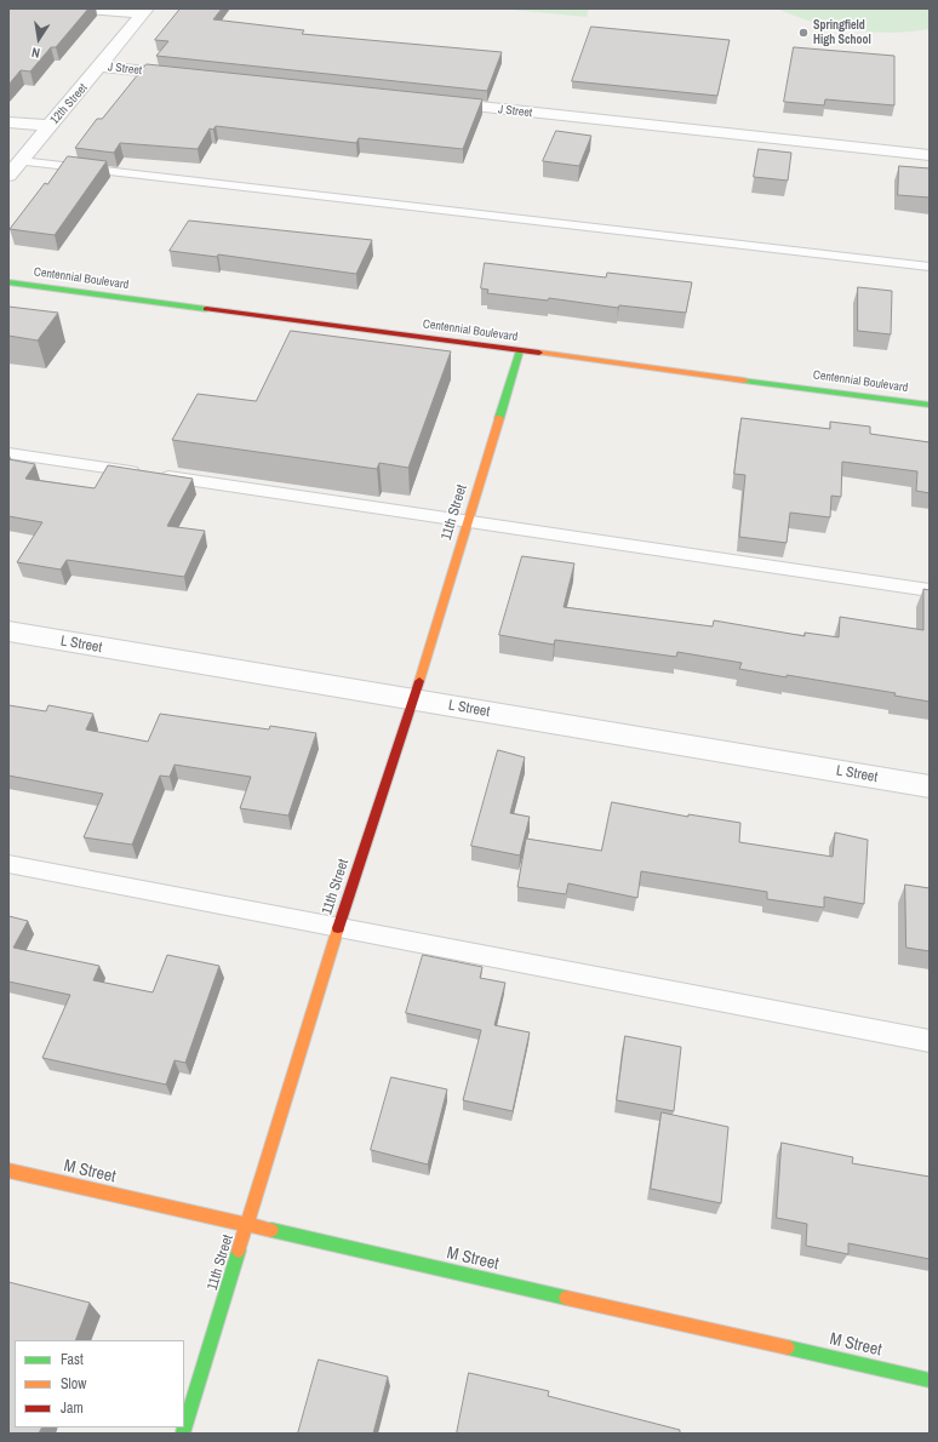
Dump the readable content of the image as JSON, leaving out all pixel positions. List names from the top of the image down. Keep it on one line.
{"streets":{"street":["J Street","12th Street","Centennial Boulevard","11th Street","L Street","M Street"]},"crossings":[["J Street","12th Street"],["Centennial Boulevard","11th Street"],["11th Street","L Street"],["11th Street","M Street"]],"places":["Springfield High School"],"legend":["Fast","Slow","Jam"],"north":"bottom"}
